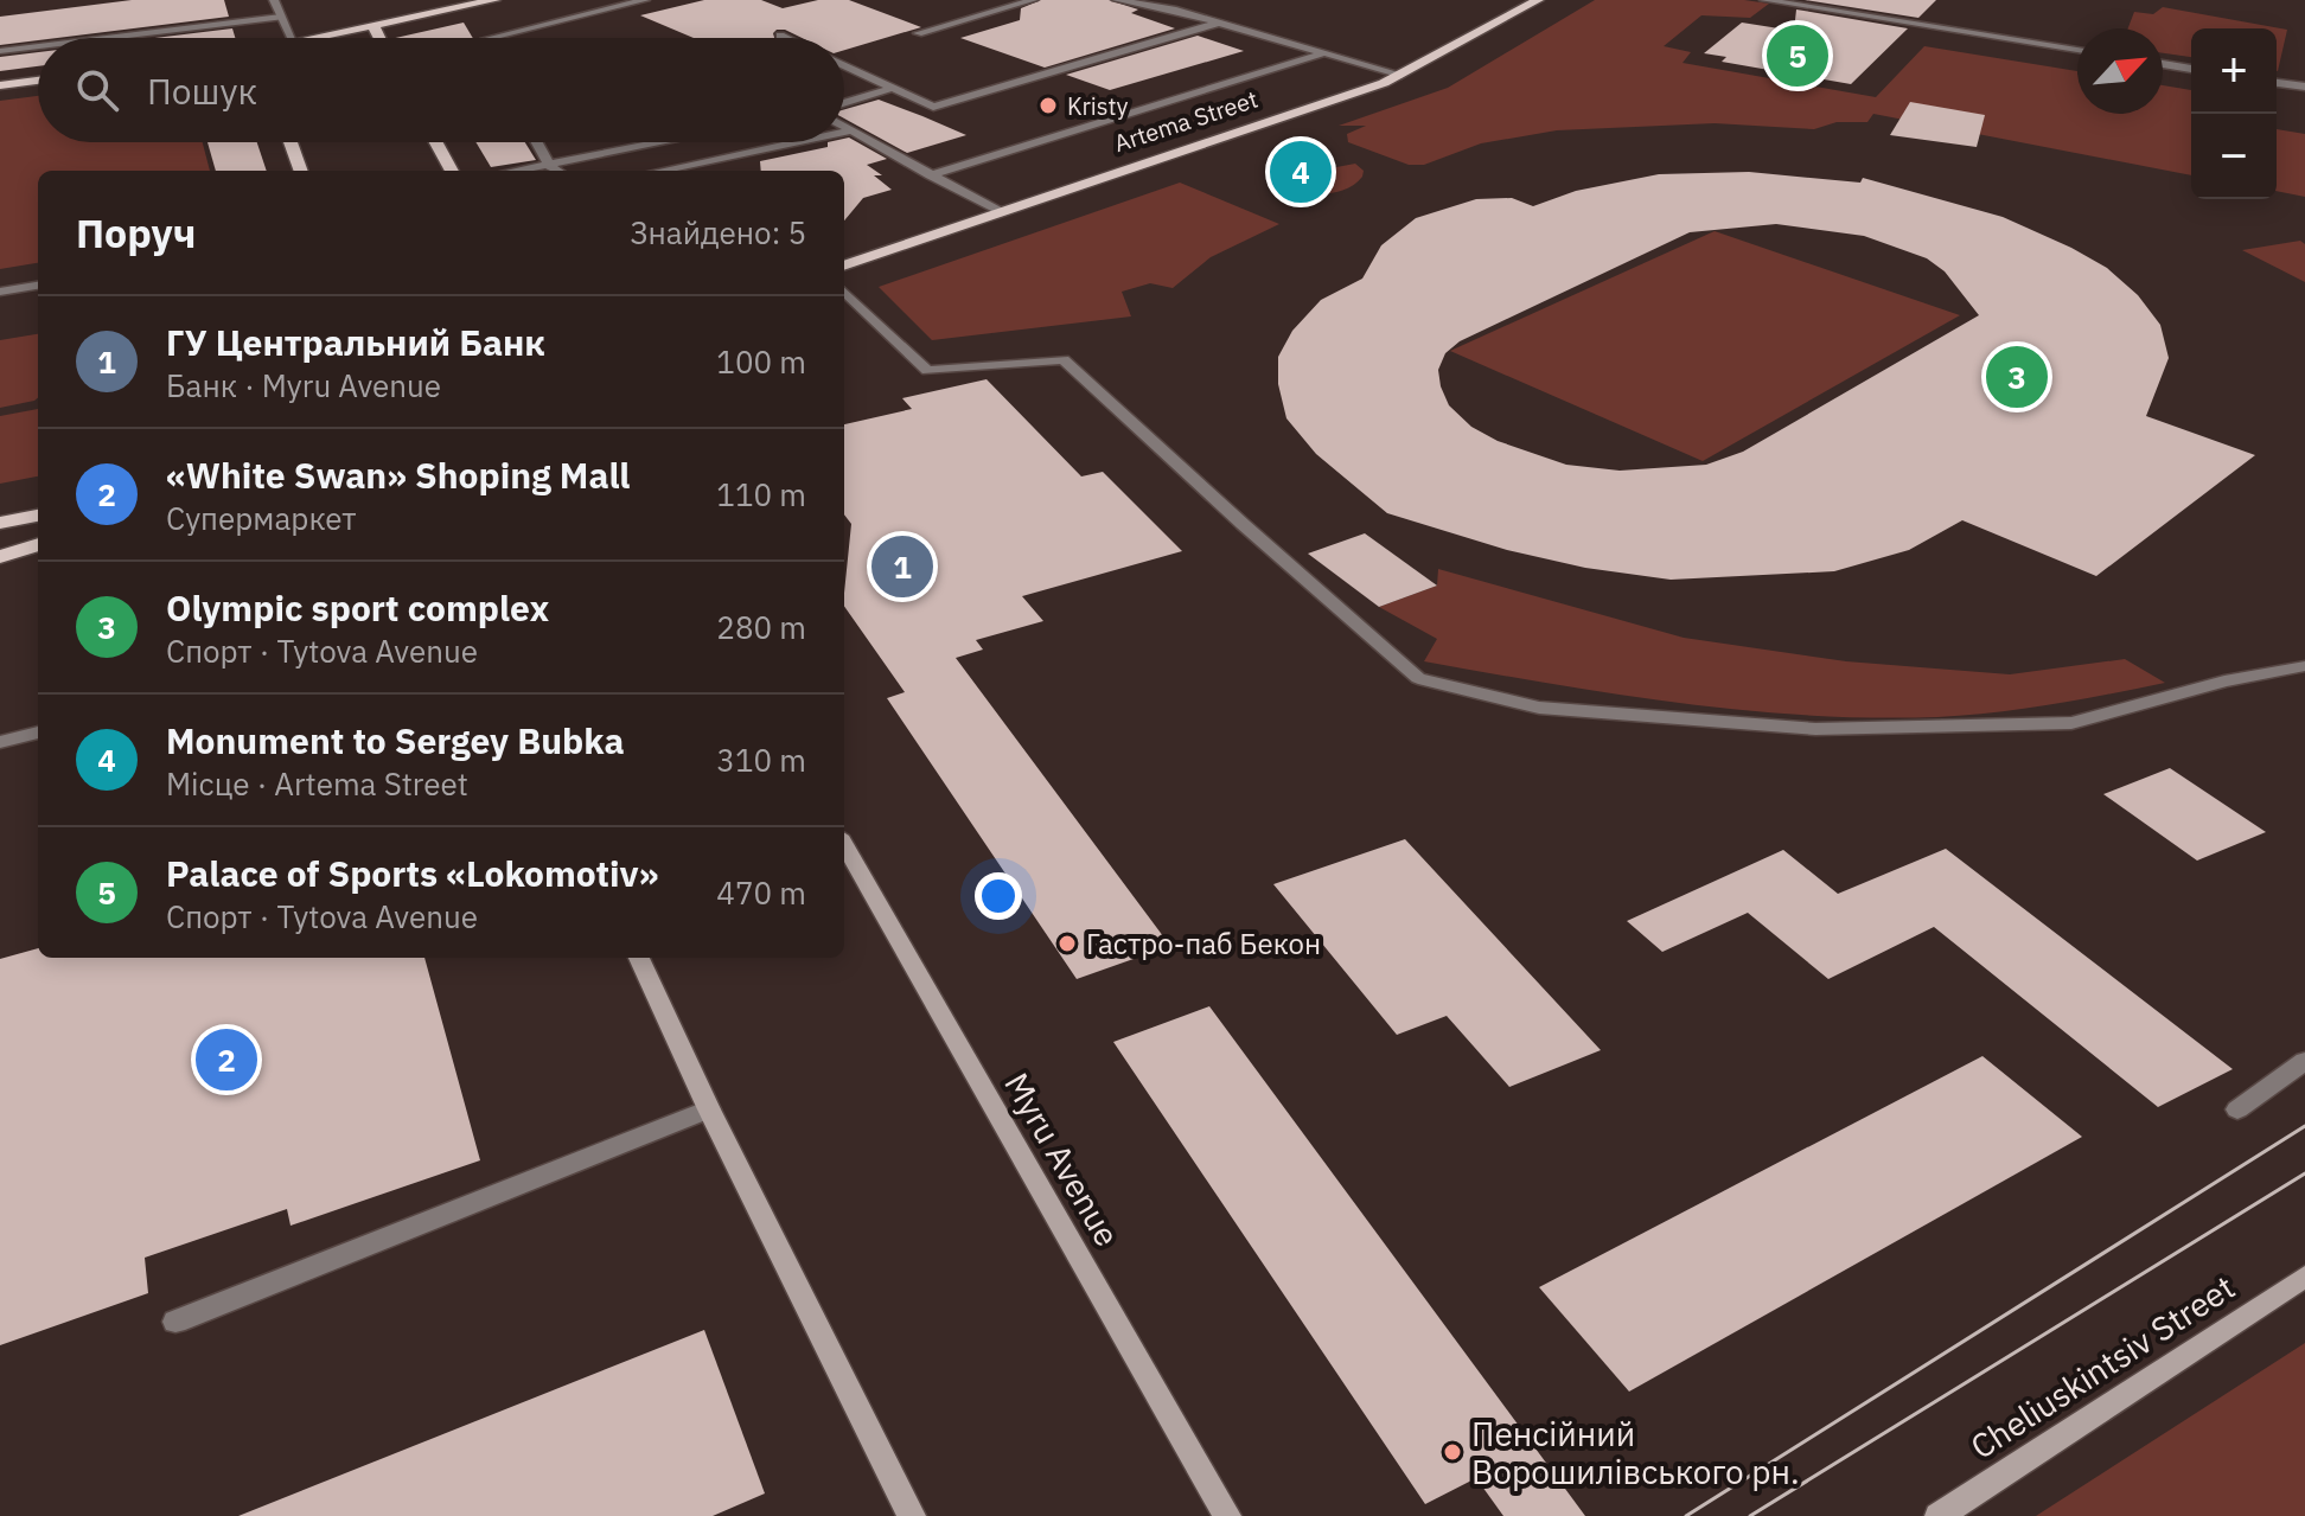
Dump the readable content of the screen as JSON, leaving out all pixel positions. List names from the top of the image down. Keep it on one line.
{"streets":{"main road":["Artema Street","Myru Avenue","Cheliuskintsiv Street"]},"places":["Kristy","Гастро-паб Бекон","Пенсійний Ворошилівського рн."],"north":"top right","page":{"pins":["5","4","3","1","2"],"map_buttons":["+","−"],"search":"Пошук","heading":["Поруч","Знайдено: 5"],"list":[{"mark":"1","name":"ГУ Центральний Банк","note":"Банк · Myru Avenue","value":"100 m"},{"mark":"2","name":"«White Swan» Shoping Mall","note":"Супермаркет","value":"110 m"},{"mark":"3","name":"Olympic sport complex","note":"Спорт · Tytova Avenue","value":"280 m"},{"mark":"4","name":"Monument to Sergey Bubka","note":"Місце · Artema Street","value":"310 m"},{"mark":"5","name":"Palace of Sports «Lokomotiv»","note":"Спорт · Tytova Avenue","value":"470 m"}]}}
